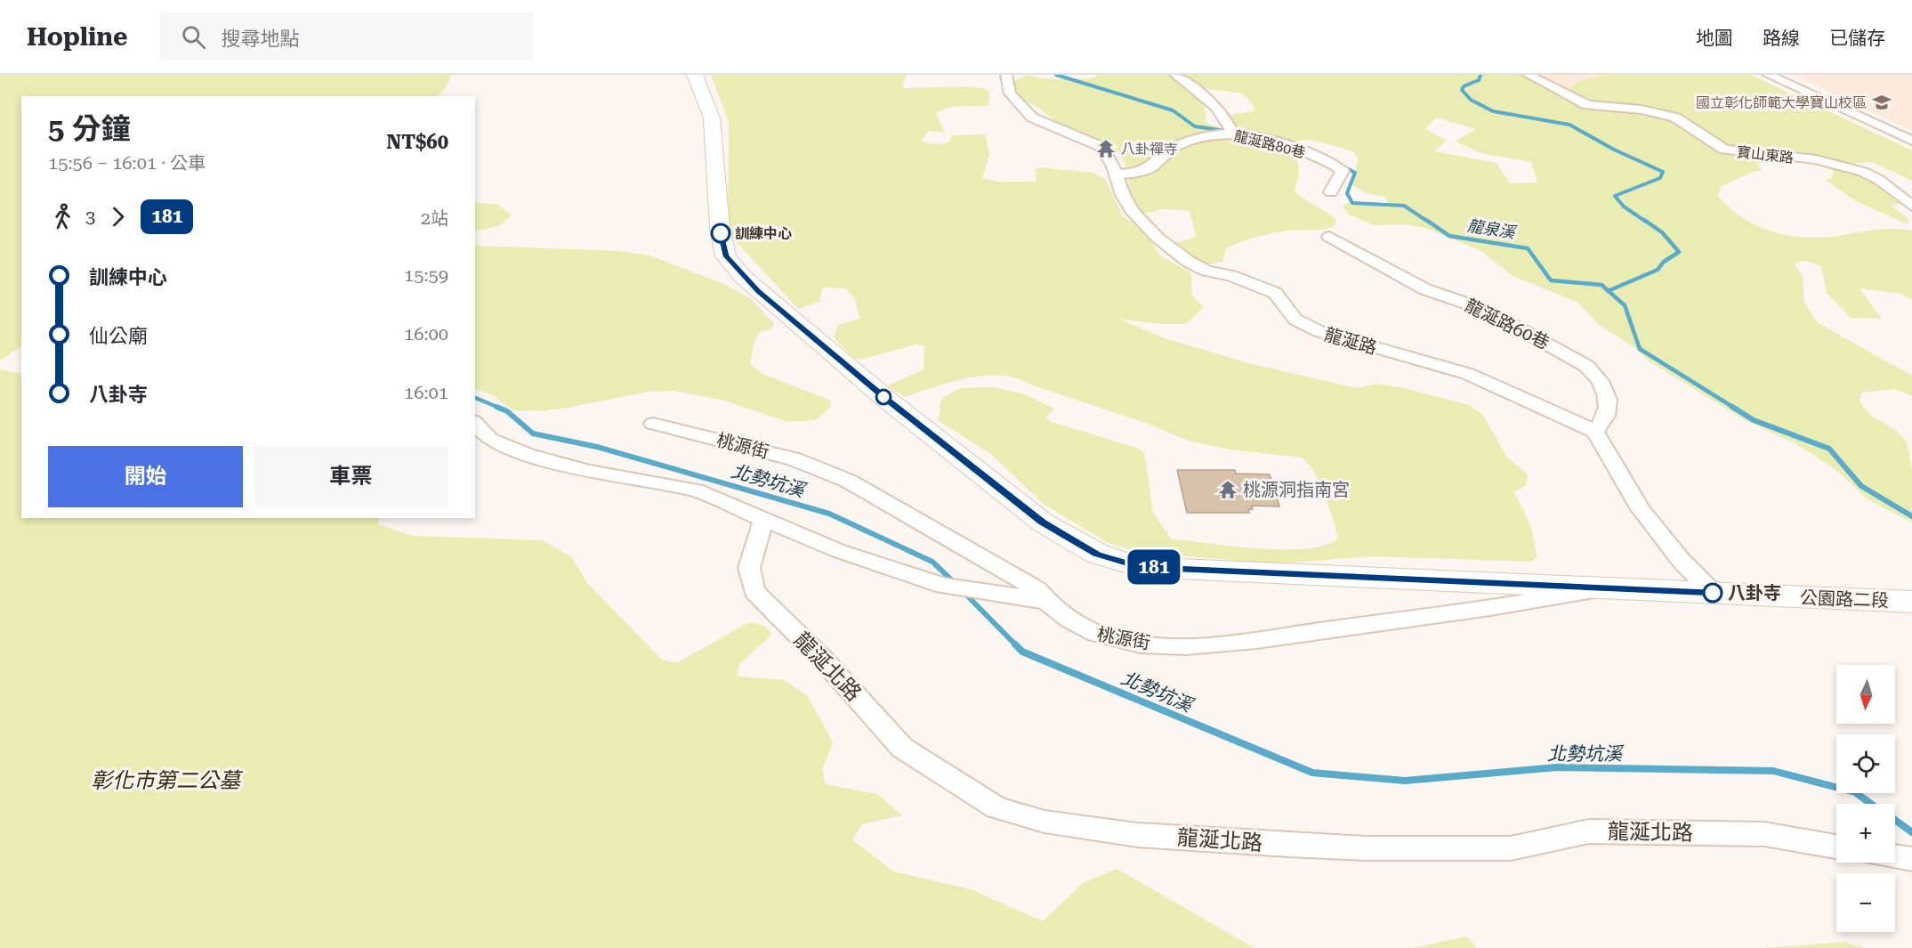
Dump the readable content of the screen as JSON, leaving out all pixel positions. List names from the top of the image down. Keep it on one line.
{"streets":{"main road":["公園路二段"],"street":["龍涎路80巷","寶山東路","龍涎路60巷","龍涎路","桃源街","龍涎北路"]},"crossings":[["龍涎路80巷","龍涎路"],["龍涎路60巷","龍涎路"],["桃源街","公園路二段"]],"water":["龍泉溪","北勢坑溪"],"parks":["彰化市第二公墓"],"places":{"school or university":["國立彰化師範大學寶山校區"],"temple":["八卦禪寺","桃源洞指南宮"],"other":["訓練中心","八卦寺"]},"lines":["bus line 181"],"north":"bottom","page":{"header":"Hopline","search":"搜尋地點","nav":["地圖","路線","已儲存"],"on_map":"181","heading":["5 分鐘","15:56 – 16:01 · 公車","NT$60"],"legs":["3","181","2站"],"list":[{"name":"訓練中心","value":"15:59"},{"name":"仙公廟","value":"16:00"},{"name":"八卦寺","value":"16:01"}],"buttons":["開始","車票"],"map_buttons":["+","−"]}}
